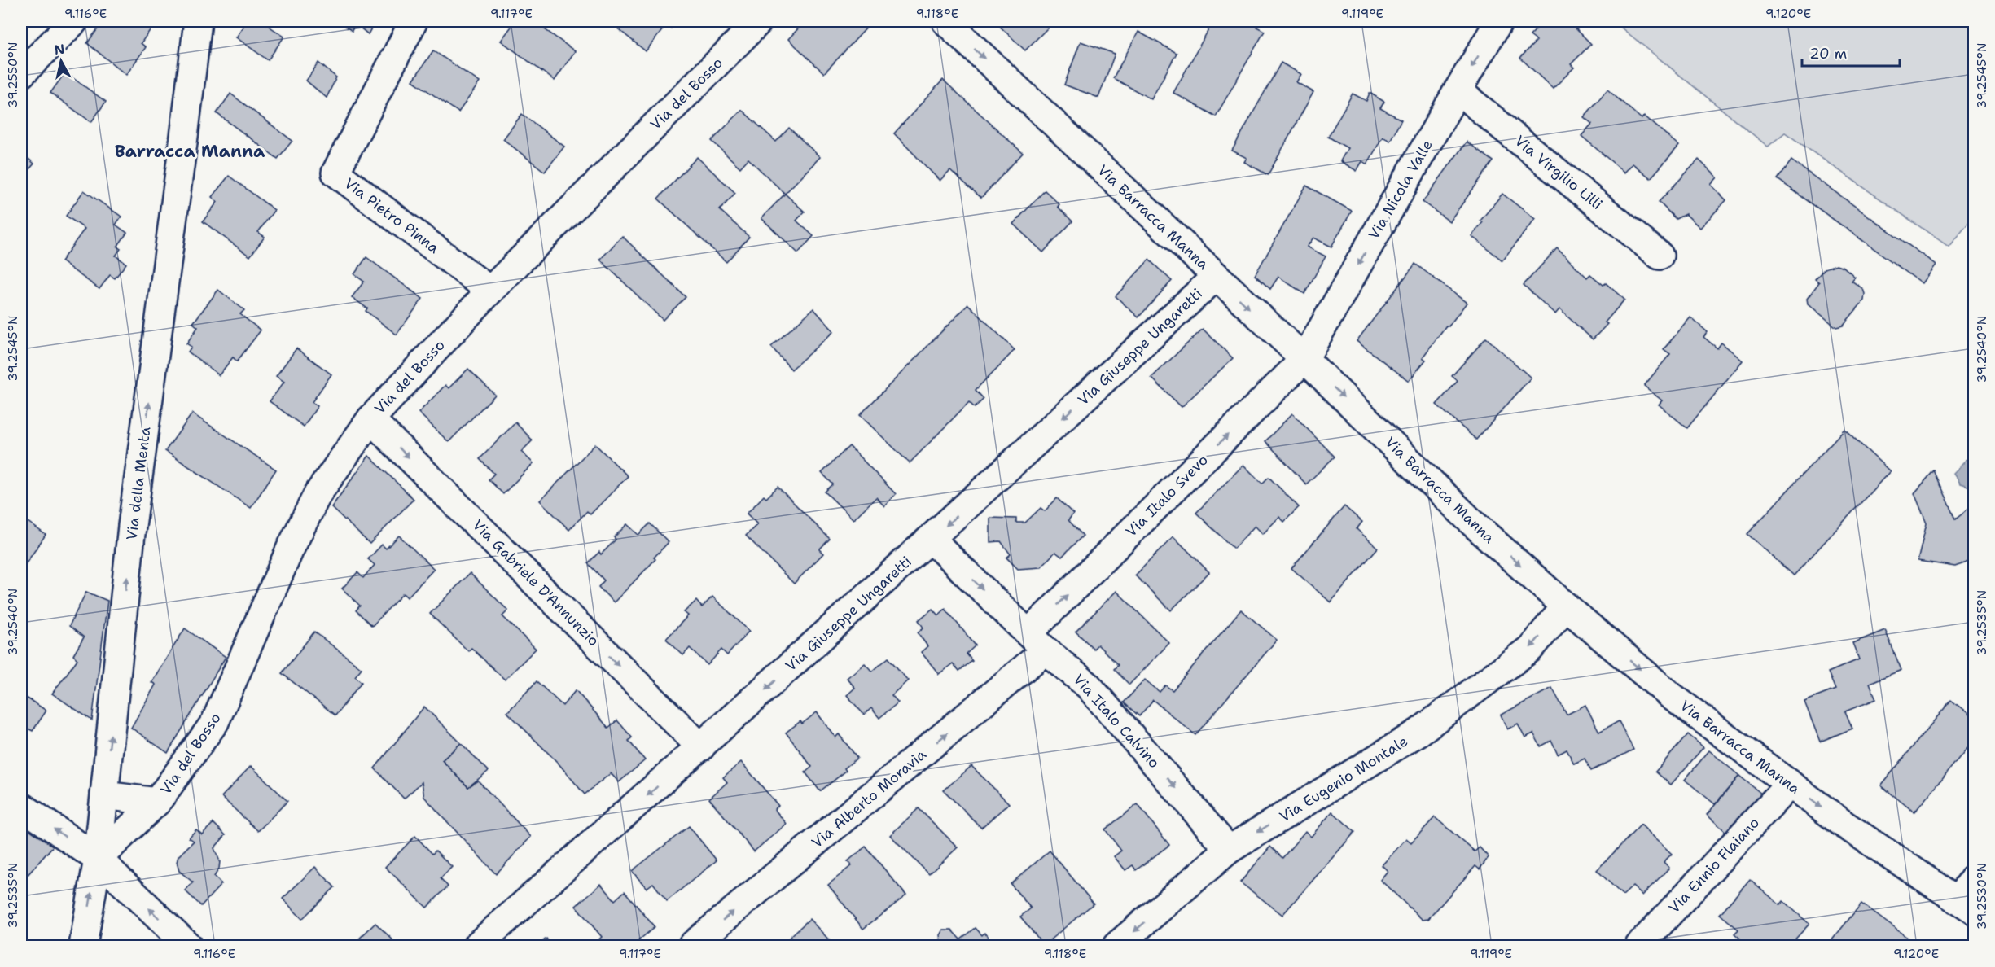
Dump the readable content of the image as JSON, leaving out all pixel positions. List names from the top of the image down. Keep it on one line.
{"streets":{"street":["Via del Bosso","Via Virgilio Lilli","Via Nicola Valle","Via Pietro Pinna","Via Barracca Manna","Via Giuseppe Ungaretti","Via della Menta","Via Italo Svevo","Via Gabriele D'Annunzio","Via Italo Calvino","Via Eugenio Montale","Via Alberto Moravia","Via Ennio Flaiano"]},"crossings":[["Via del Bosso","Via Pietro Pinna"],["Via del Bosso","Via della Menta"],["Via del Bosso","Via Gabriele D'Annunzio"],["Via Virgilio Lilli","Via Nicola Valle"],["Via Nicola Valle","Via Barracca Manna"],["Via Nicola Valle","Via Italo Svevo"],["Via Barracca Manna","Via Giuseppe Ungaretti"],["Via Barracca Manna","Via Italo Svevo"],["Via Barracca Manna","Via Eugenio Montale"],["Via Barracca Manna","Via Ennio Flaiano"],["Via Giuseppe Ungaretti","Via Gabriele D'Annunzio"],["Via Giuseppe Ungaretti","Via Italo Calvino"],["Via Italo Svevo","Via Italo Calvino"],["Via Italo Svevo","Via Alberto Moravia"],["Via Italo Calvino","Via Eugenio Montale"],["Via Italo Calvino","Via Alberto Moravia"]],"one_way":["Via Nicola Valle","Via Barracca Manna","Via Giuseppe Ungaretti","Via della Menta","Via Italo Svevo","Via Gabriele D'Annunzio","Via Italo Calvino","Via Eugenio Montale","Via Alberto Moravia"],"districts":["Barracca Manna"],"scale_bar":"20 m","north":"top","coordinates":["9.116°E","9.117°E","9.118°E","9.119°E","9.120°E","39.2550°N","39.2545°N","39.2540°N","39.2535°N","39.2530°N"]}
